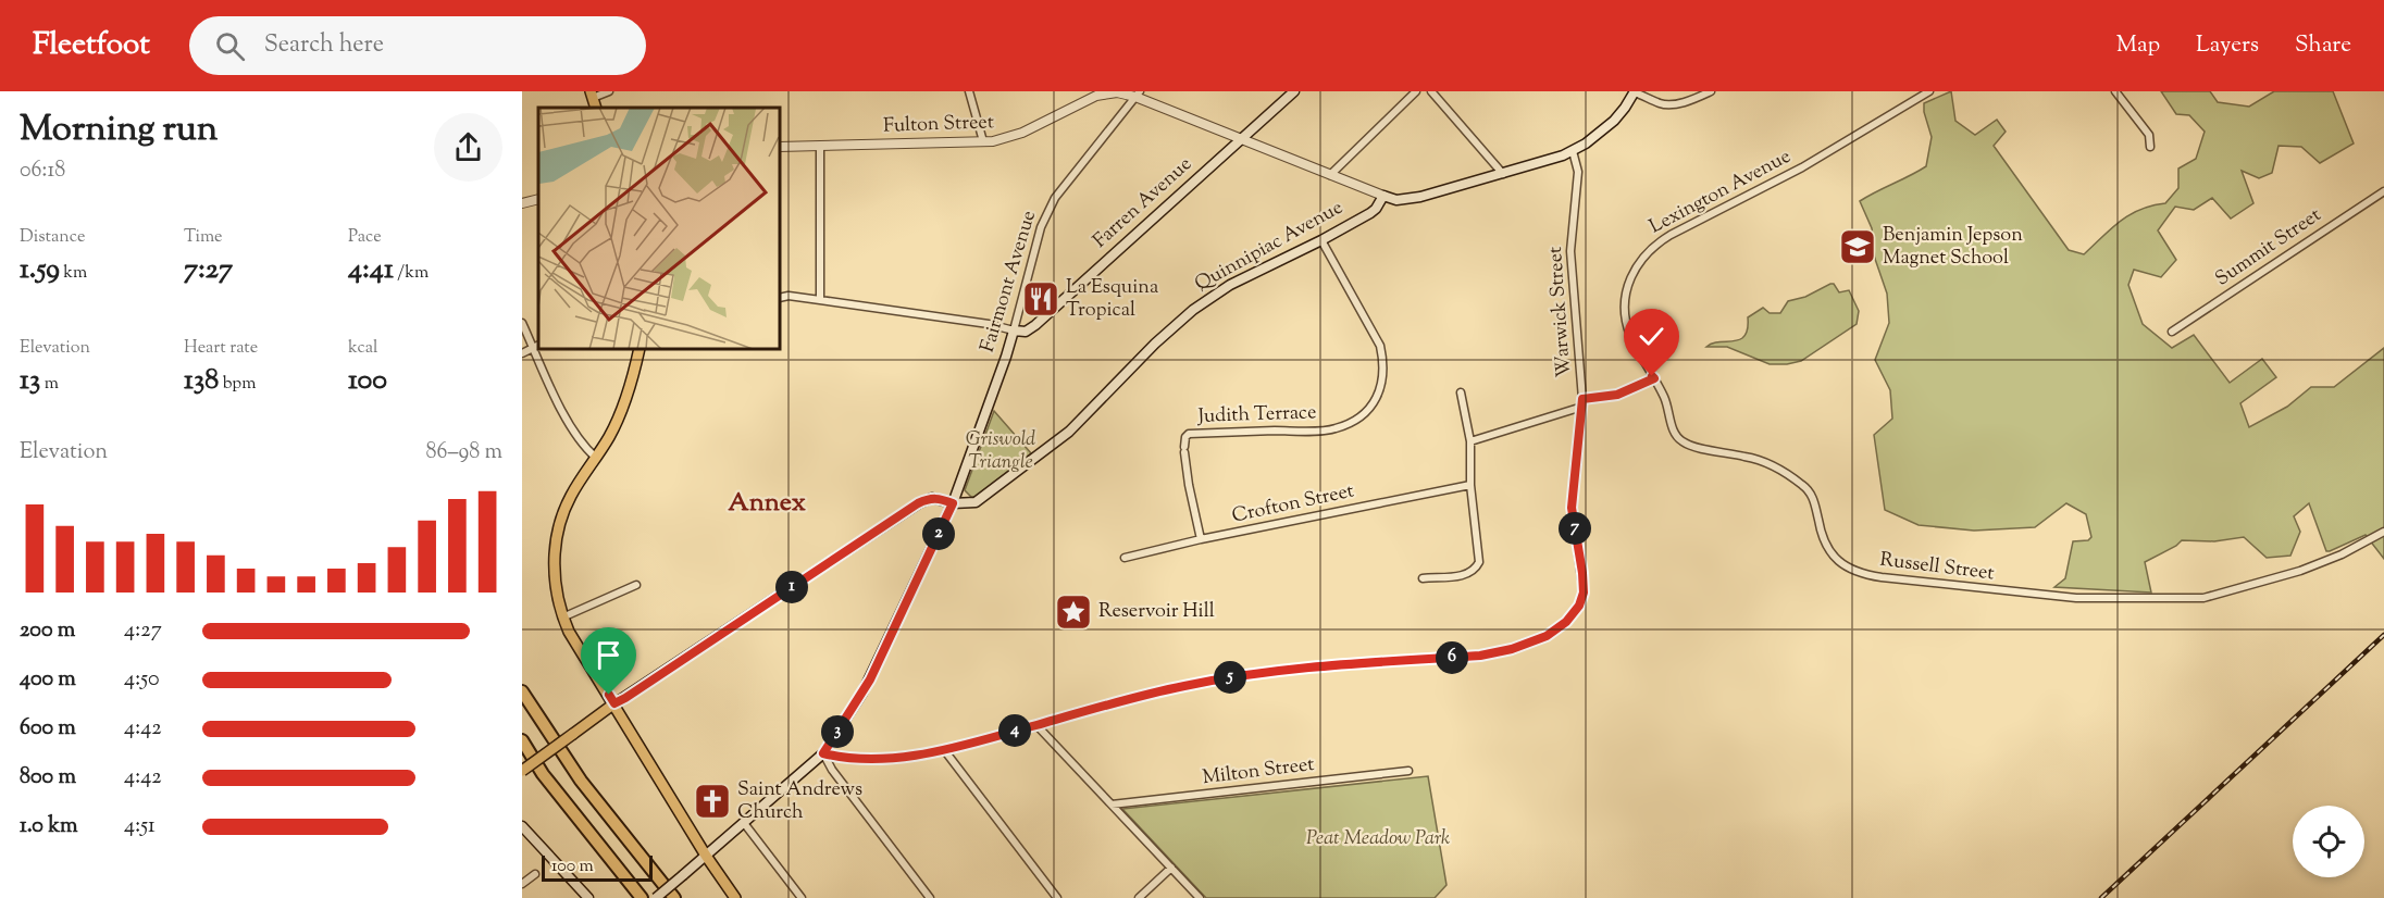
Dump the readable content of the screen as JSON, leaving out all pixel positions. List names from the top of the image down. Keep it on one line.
{"streets":{"main road":["Farren Avenue","Quinnipiac Avenue","Fairmont Avenue"],"street":["Fulton Street","Lexington Avenue","Summit Street","Warwick Street","Judith Terrace","Crofton Street","Russell Street","Milton Street"]},"crossings":[["Fulton Street","Farren Avenue"],["Fulton Street","Quinnipiac Avenue"],["Fulton Street","Fairmont Avenue"],["Lexington Avenue","Russell Street"],["Farren Avenue","Fairmont Avenue"],["Quinnipiac Avenue","Fairmont Avenue"],["Quinnipiac Avenue","Judith Terrace"],["Judith Terrace","Crofton Street"]],"districts":["Annex"],"parks":["Griswold Triangle","Peat Meadow Park"],"places":{"school or university":["Benjamin Jepson Magnet School"],"restaurant":["La Esquina Tropical"],"place":["Reservoir Hill"],"church":["Saint Andrews Church"]},"scale_bar":"100 m","page":{"header":"Fleetfoot","search":"Search here","nav":["Map","Layers","Share"],"heading":["Morning run","06:18"],"stats":[["Distance","1.59 km"],["Time","7:27"],["Pace","4:41 /km"],["Elevation","13 m"],["Heart rate","138 bpm"],["kcal","100"]],"chart":["Elevation","86–98 m"],"pins":["7","2","1","6","5","4","3"],"list":[{"name":"200 m","note":"4:27"},{"name":"400 m","note":"4:50"},{"name":"600 m","note":"4:42"},{"name":"800 m","note":"4:42"},{"name":"1.0 km","note":"4:51"}],"scale":"100 m"}}
